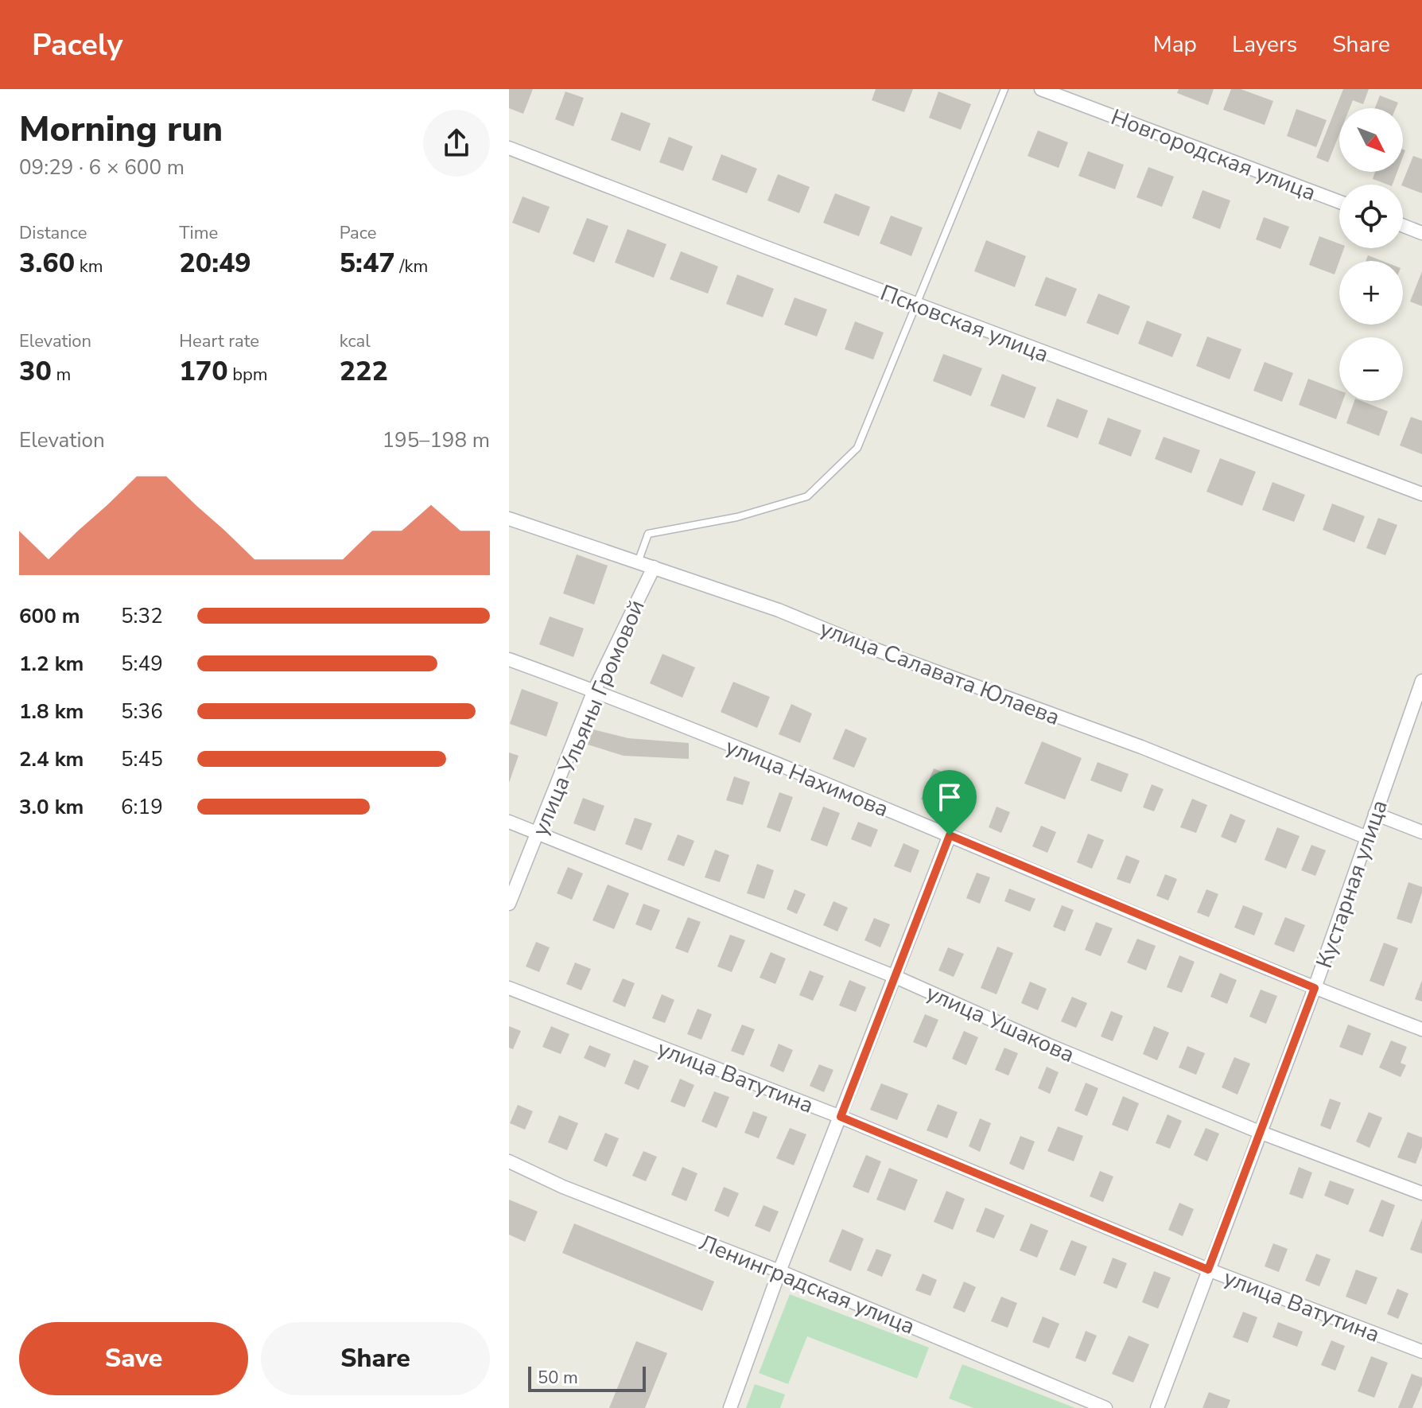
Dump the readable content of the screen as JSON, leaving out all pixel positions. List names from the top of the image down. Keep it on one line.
{"streets":{"street":["Новгородская улица","Псковская улица","улица Салавата Юлаева","улица Ульяны Громовой","улица Нахимова","Кустарная улица","улица Ушакова","улица Ватутина","Ленинградская улица"]},"crossings":[["улица Салавата Юлаева","улица Ульяны Громовой"],["улица Салавата Юлаева","Кустарная улица"],["улица Ульяны Громовой","улица Нахимова"],["улица Ульяны Громовой","улица Ушакова"],["улица Нахимова","Кустарная улица"],["Кустарная улица","улица Ушакова"],["Кустарная улица","улица Ватутина"]],"scale_bar":"50 m","north":"bottom right","page":{"header":"Pacely","nav":["Map","Layers","Share"],"heading":["Morning run","09:29 · 6 × 600 m"],"map_buttons":["+","−"],"stats":[["Distance","3.60 km"],["Time","20:49"],["Pace","5:47 /km"],["Elevation","30 m"],["Heart rate","170 bpm"],["kcal","222"]],"chart":["Elevation","195–198 m"],"list":[{"name":"600 m","note":"5:32"},{"name":"1.2 km","note":"5:49"},{"name":"1.8 km","note":"5:36"},{"name":"2.4 km","note":"5:45"},{"name":"3.0 km","note":"6:19"}],"buttons":["Save","Share"],"scale":"50 m"}}
